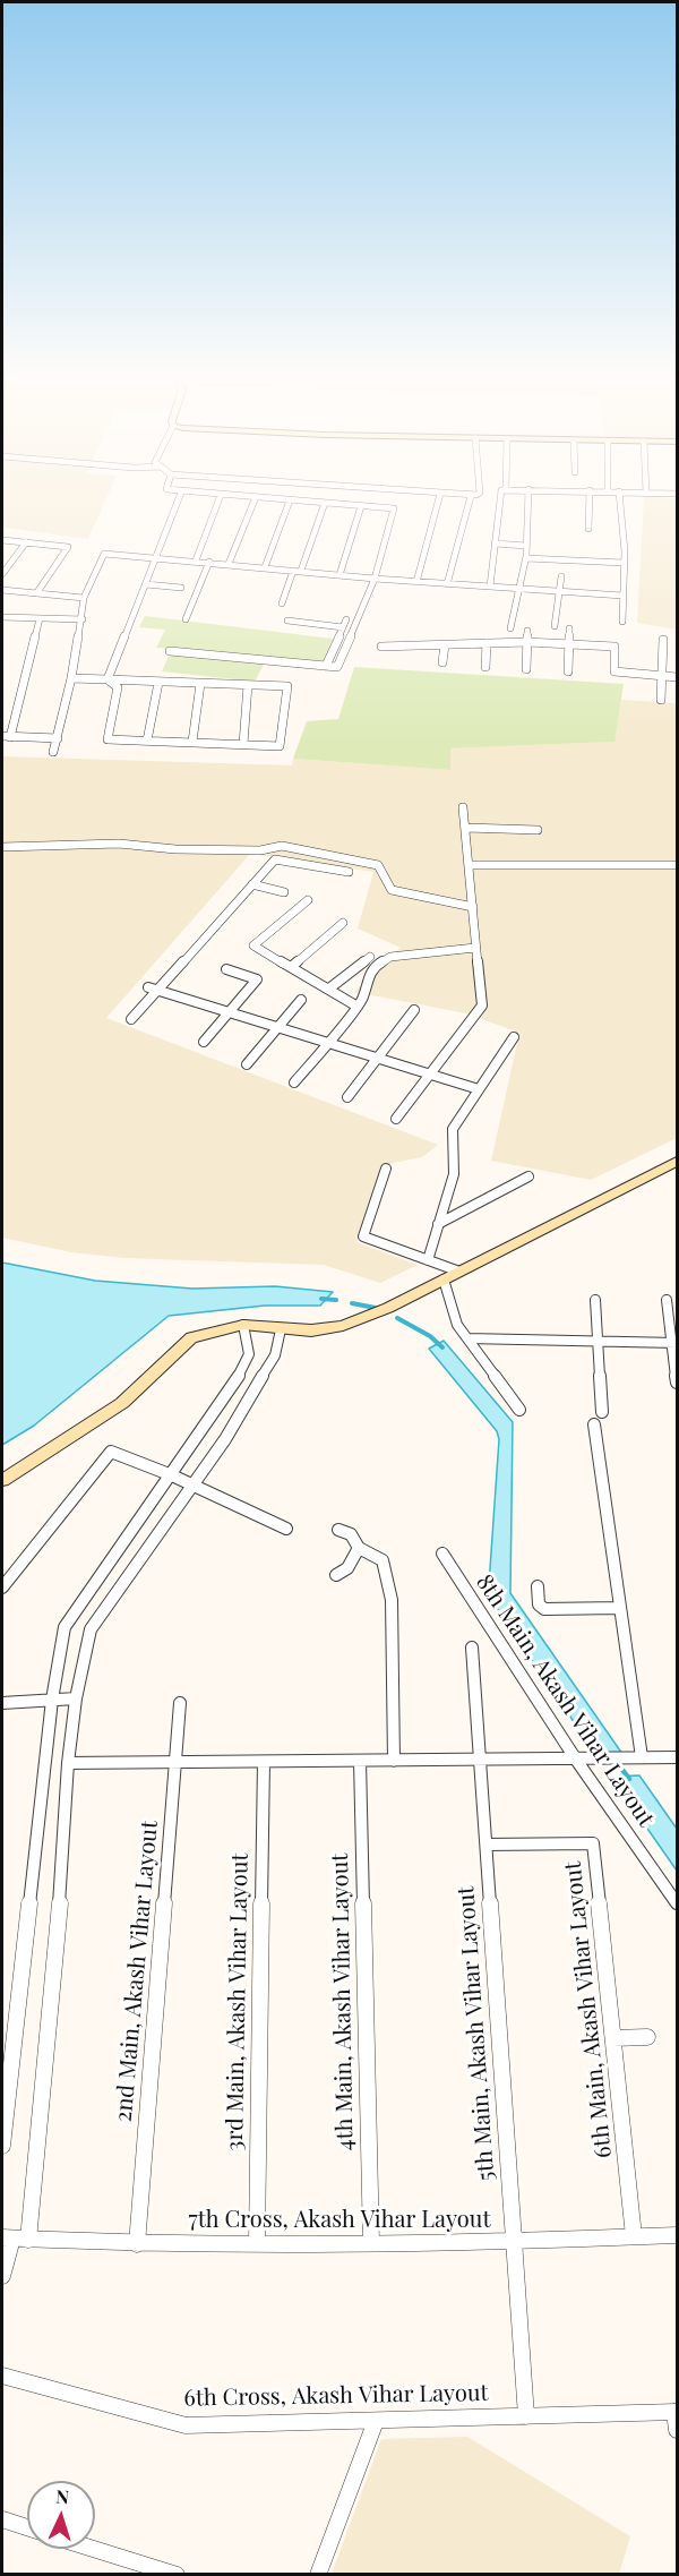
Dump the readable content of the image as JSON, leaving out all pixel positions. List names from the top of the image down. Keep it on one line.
{"streets":{"street":["8th Main, Akash Vihar Layout","2nd Main, Akash Vihar Layout","3rd Main, Akash Vihar Layout","4th Main, Akash Vihar Layout","6th Main, Akash Vihar Layout","5th Main, Akash Vihar Layout","7th Cross, Akash Vihar Layout","6th Cross, Akash Vihar Layout"]},"crossings":[["2nd Main, Akash Vihar Layout","7th Cross, Akash Vihar Layout"],["3rd Main, Akash Vihar Layout","7th Cross, Akash Vihar Layout"],["4th Main, Akash Vihar Layout","7th Cross, Akash Vihar Layout"],["6th Main, Akash Vihar Layout","5th Main, Akash Vihar Layout"],["6th Main, Akash Vihar Layout","7th Cross, Akash Vihar Layout"],["5th Main, Akash Vihar Layout","7th Cross, Akash Vihar Layout"],["5th Main, Akash Vihar Layout","6th Cross, Akash Vihar Layout"]],"north":"top"}
